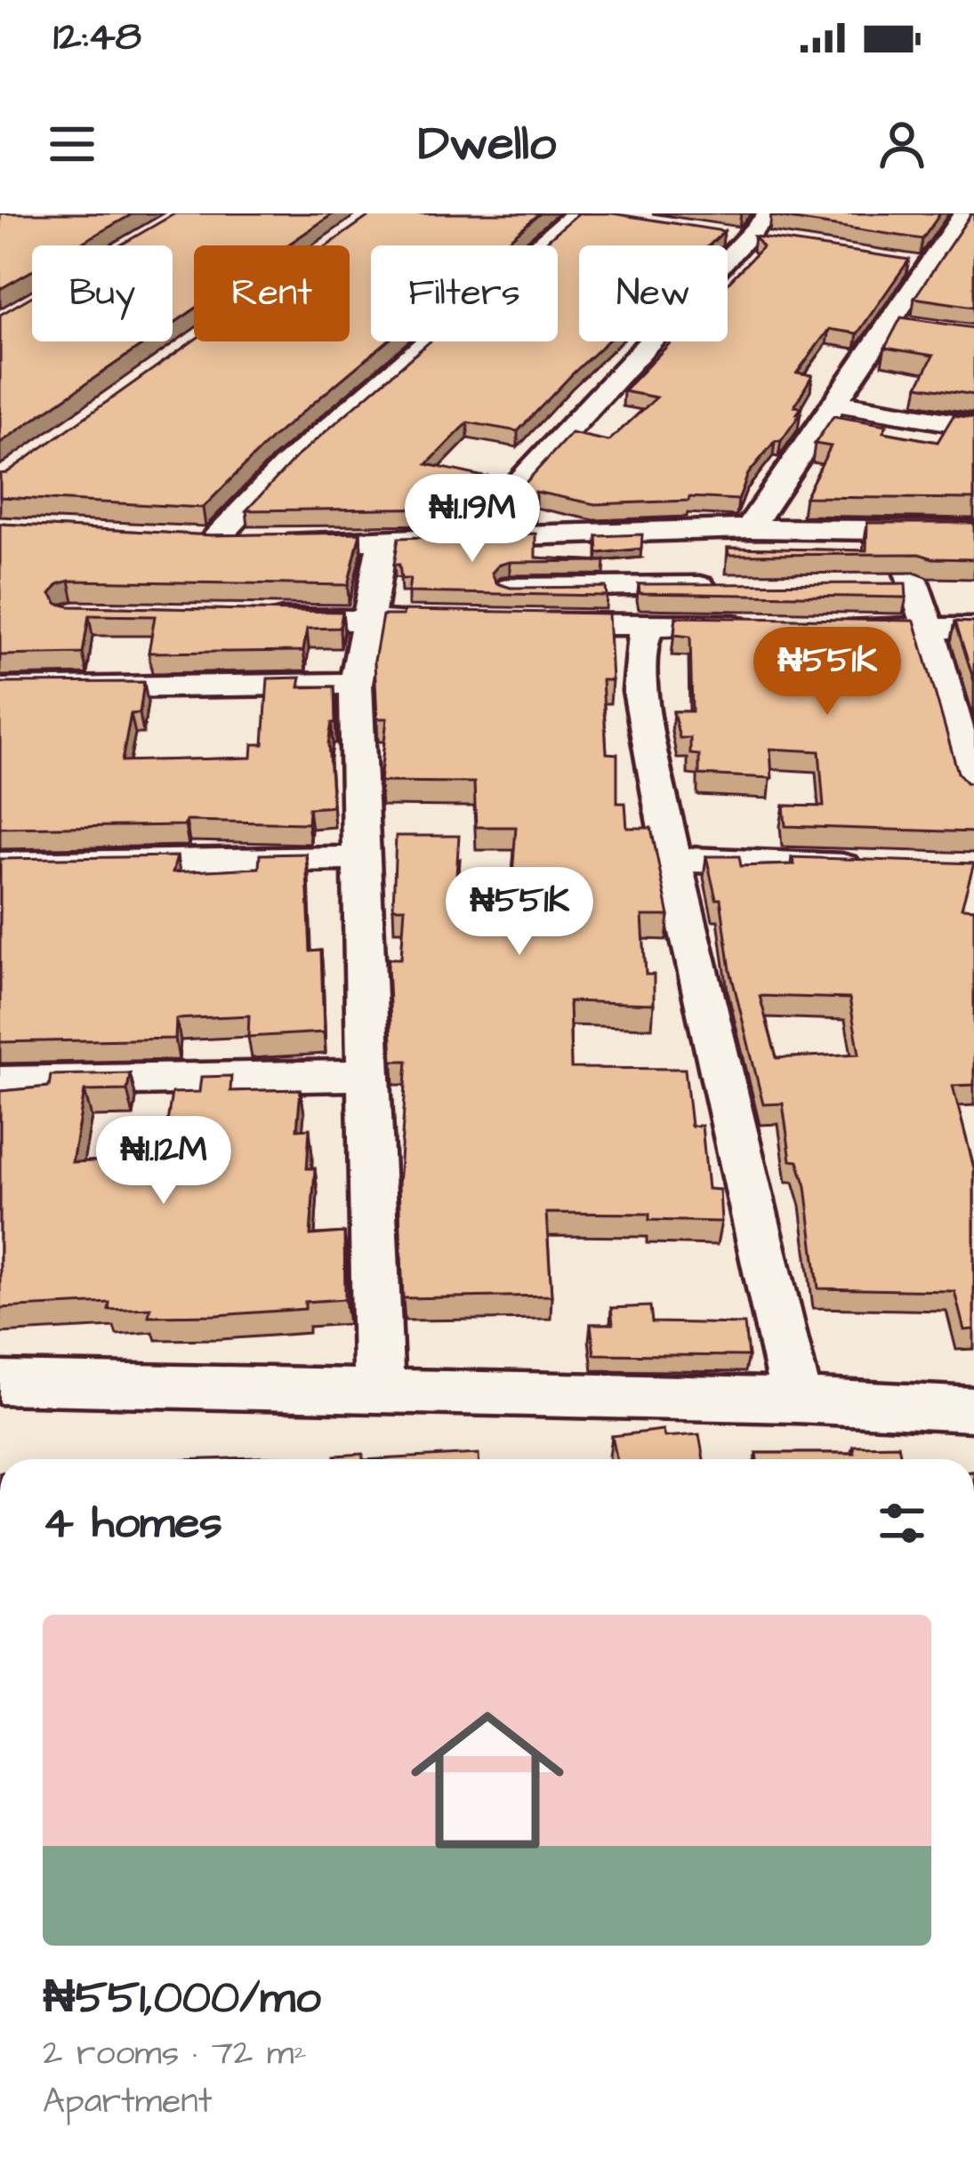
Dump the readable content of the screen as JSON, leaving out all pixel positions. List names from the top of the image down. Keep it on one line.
{"page":{"status":"12:48","header":"Dwello","chip":["Buy","Rent","Filters","New"],"price":["₦1.19M","₦551K","₦551K","₦1.12M"],"heading":"4 homes","list":[{"name":"₦551,000/mo","note":"2 rooms · 72 m² · Apartment"}]}}
